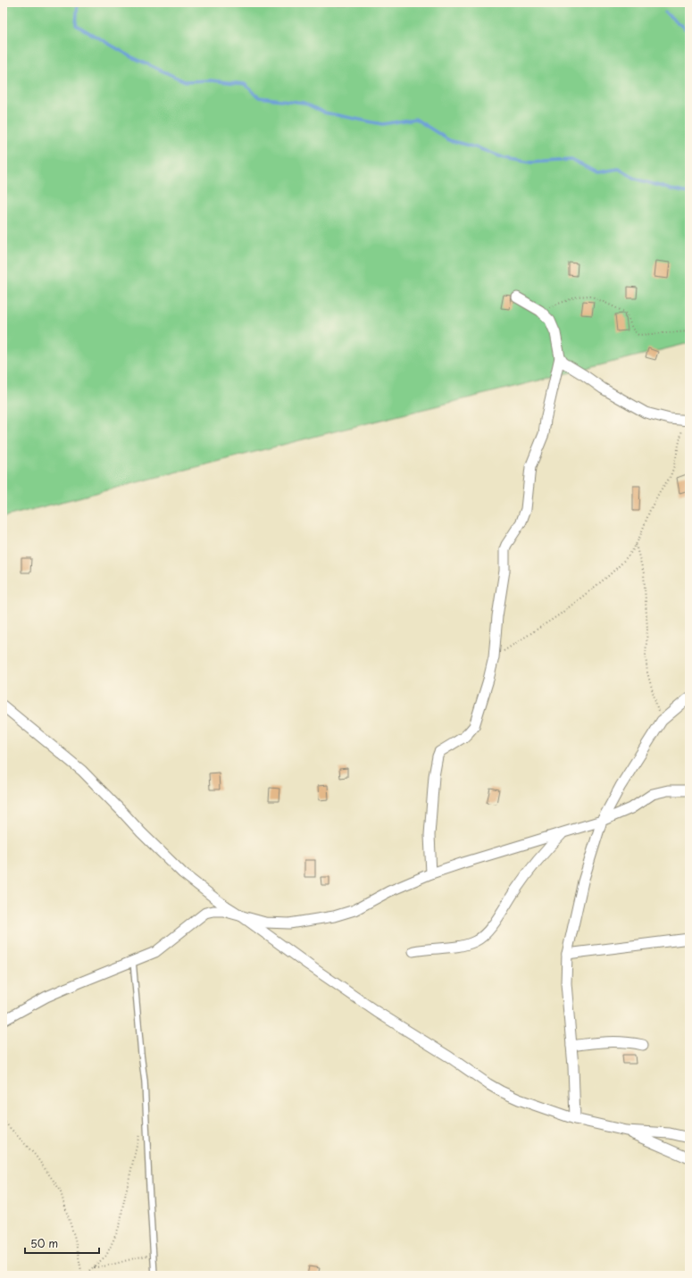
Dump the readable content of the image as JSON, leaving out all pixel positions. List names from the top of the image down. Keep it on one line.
{"scale_bar":"50 m"}
